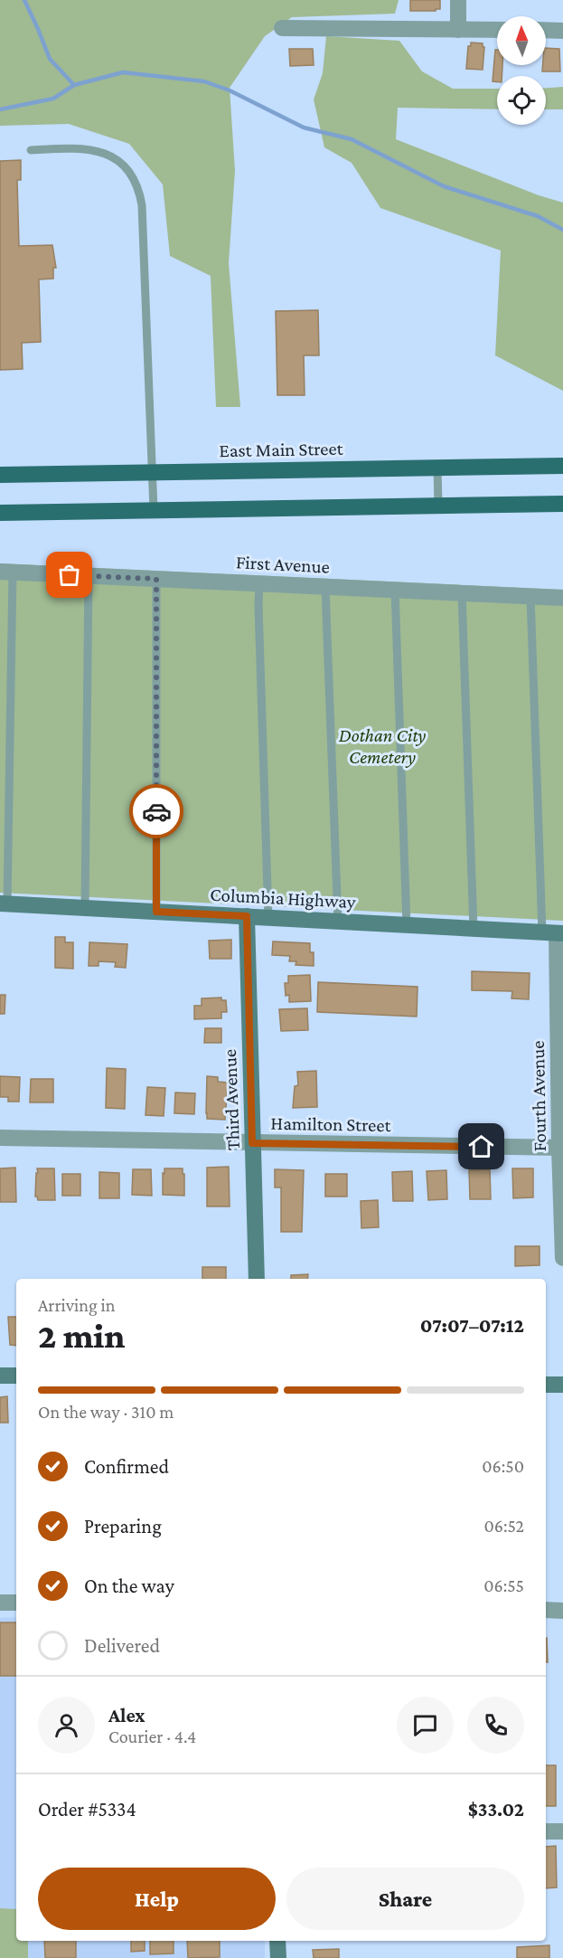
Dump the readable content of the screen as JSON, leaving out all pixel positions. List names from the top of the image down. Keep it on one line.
{"streets":{"main road":["East Main Street","Columbia Highway","Third Avenue"],"street":["First Avenue","Fourth Avenue","Hamilton Street"]},"crossings":[["Columbia Highway","Fourth Avenue"],["Columbia Highway","Third Avenue"],["Fourth Avenue","Hamilton Street"],["Third Avenue","Hamilton Street"]],"parks":["Dothan City Cemetery"],"north":"top","page":{"heading":["2 min","Arriving in","07:07–07:12"],"panel":["Alex","Courier · 4.4","Order #5334","$33.02"],"bar":"On the way · 310 m","list":[["Confirmed","06:50"],["Preparing","06:52"],["On the way","06:55"],"Delivered"],"buttons":["Help","Share"]}}
